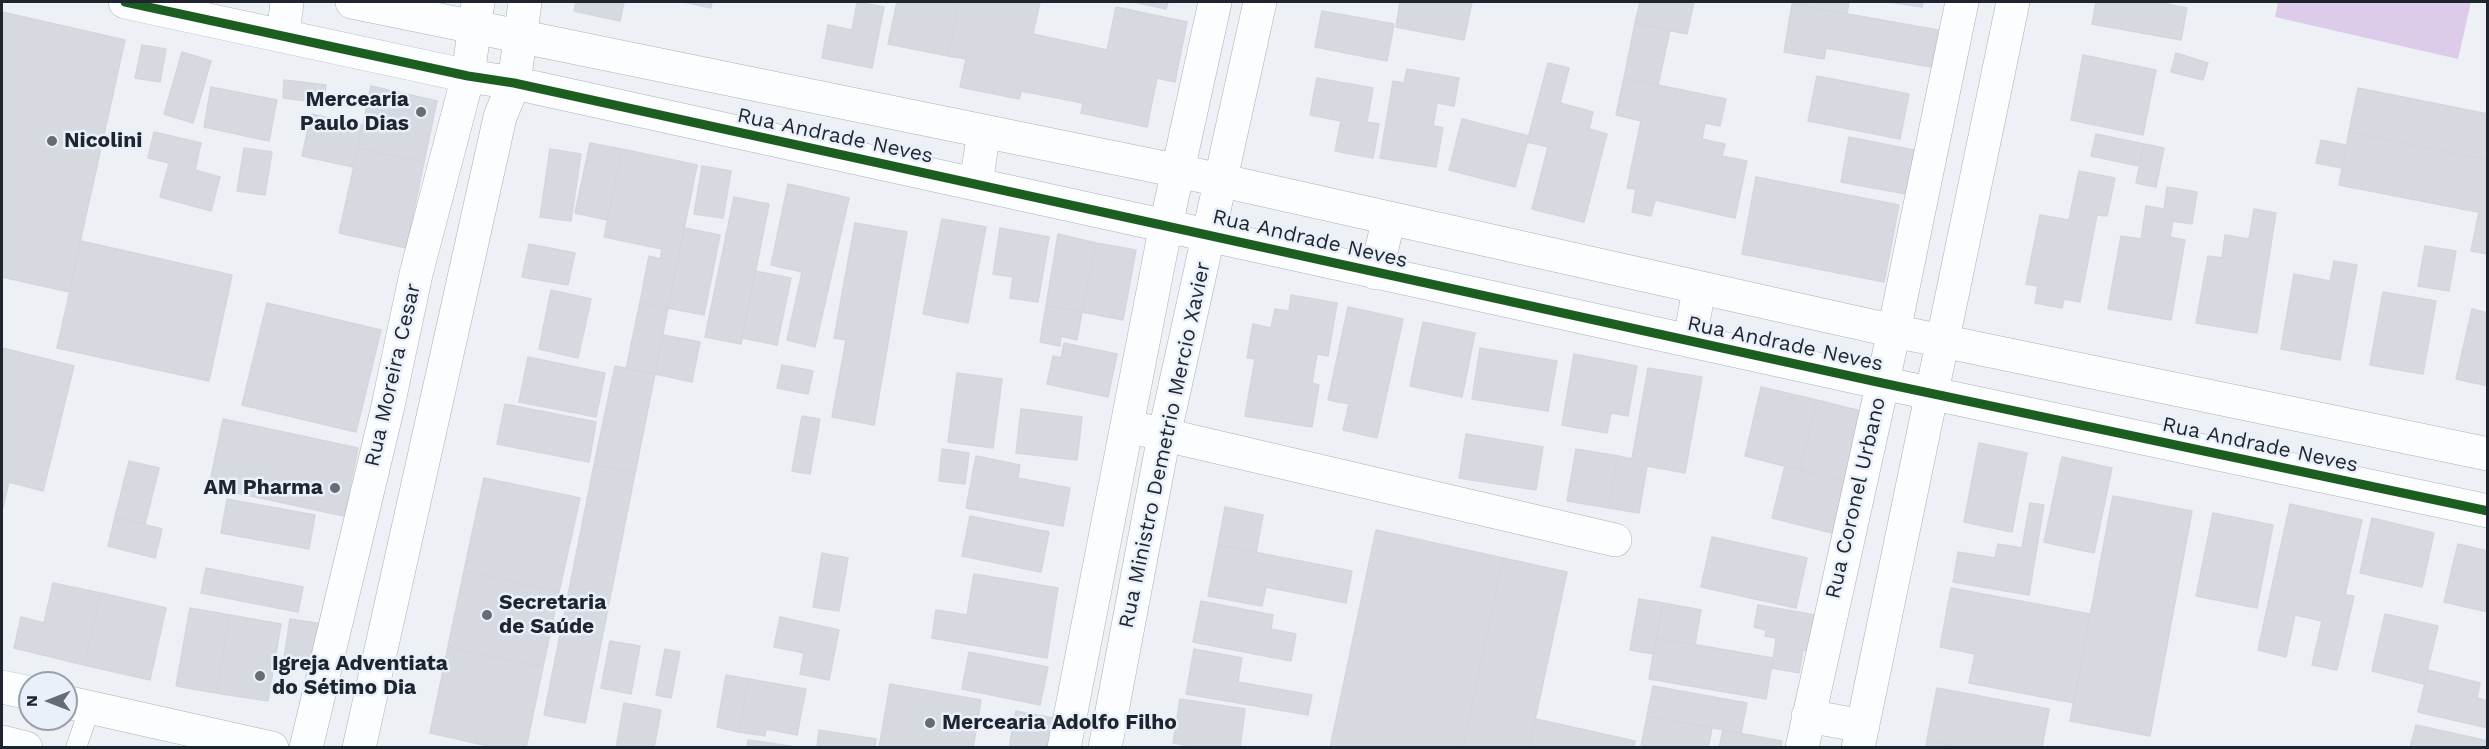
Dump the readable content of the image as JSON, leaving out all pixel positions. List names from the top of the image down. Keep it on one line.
{"streets":{"street":["Rua Andrade Neves","Rua Moreira Cesar","Rua Ministro Demetrio Mercio Xavier","Rua Coronel Urbano"]},"crossings":[["Rua Andrade Neves","Rua Moreira Cesar"],["Rua Andrade Neves","Rua Ministro Demetrio Mercio Xavier"],["Rua Andrade Neves","Rua Coronel Urbano"]],"places":["Mercearia Paulo Dias","Nicolini","AM Pharma","Secretaria de Saúde","Igreja Adventiata do Sétimo Dia","Mercearia Adolfo Filho"],"north":"left"}
